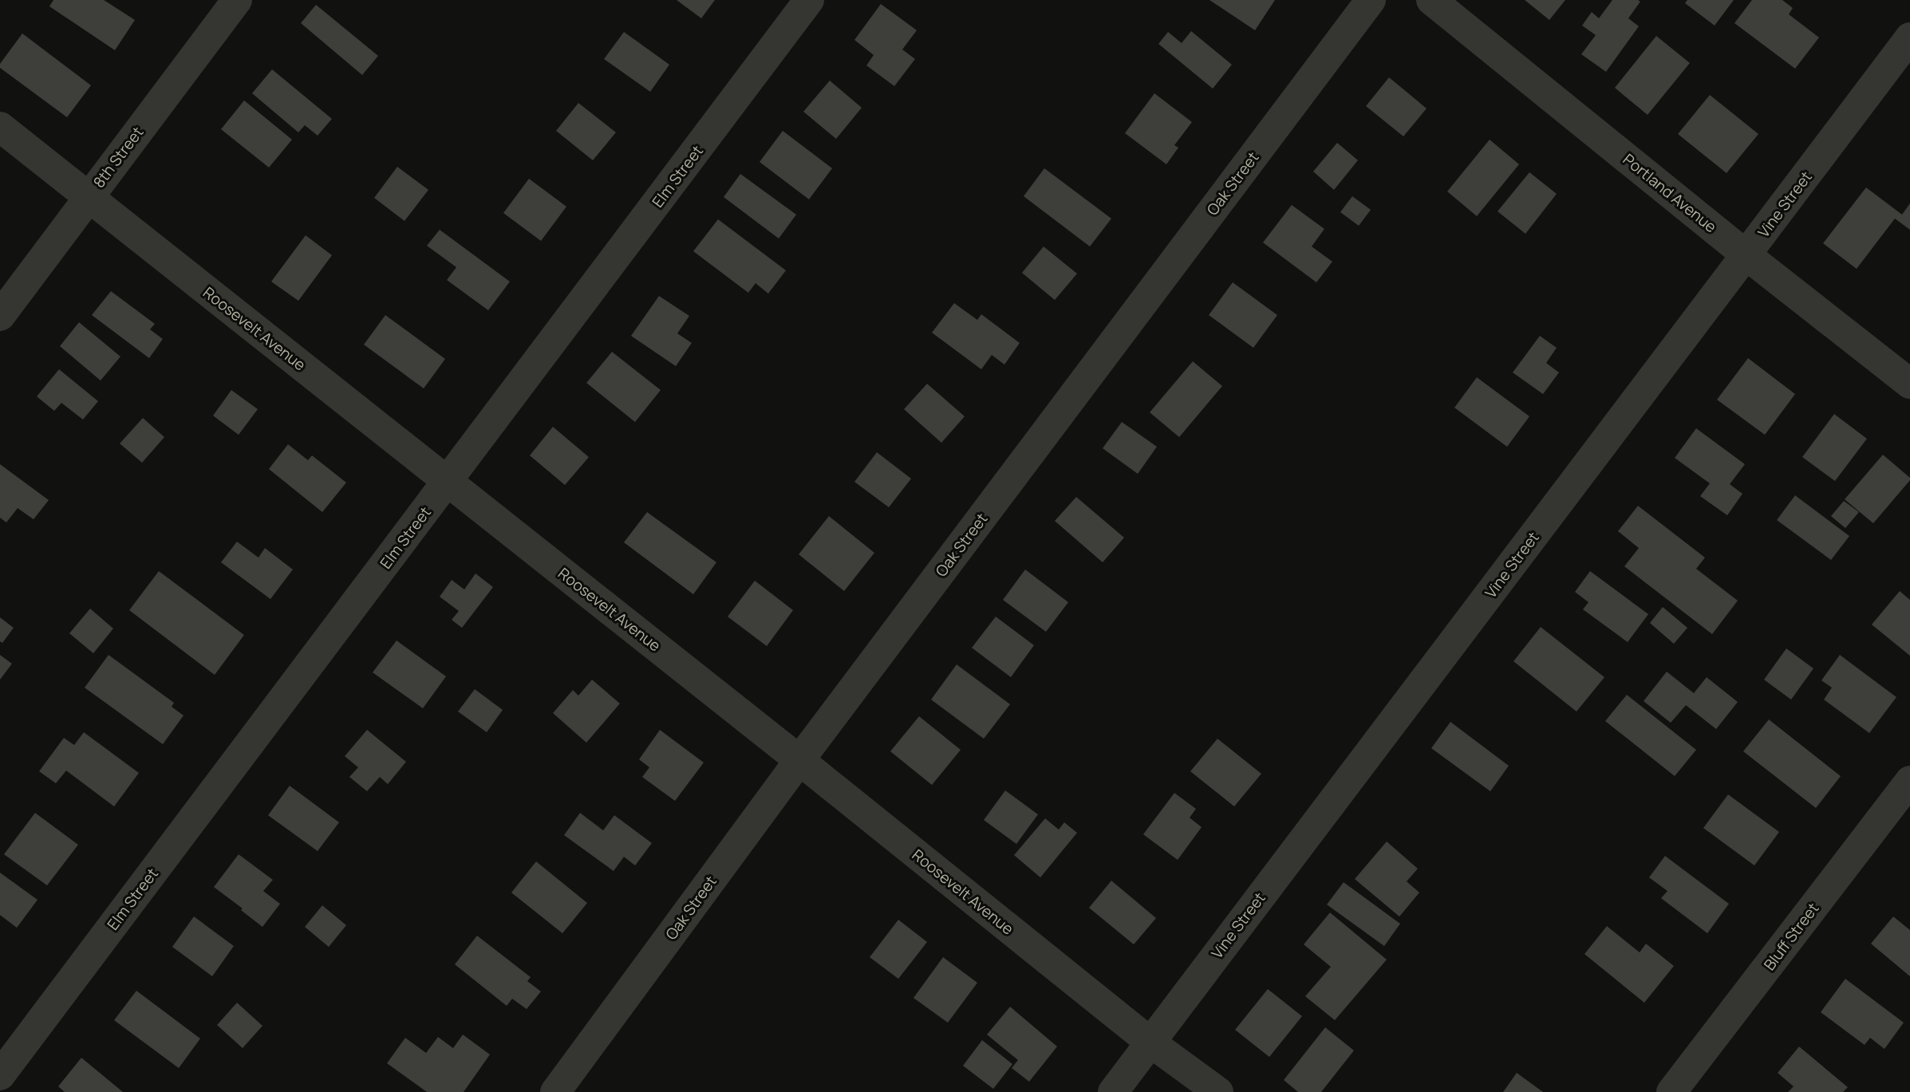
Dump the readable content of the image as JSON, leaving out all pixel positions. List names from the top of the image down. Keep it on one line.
{"streets":{"street":["8th Street","Elm Street","Oak Street","Portland Avenue","Vine Street","Roosevelt Avenue","Bluff Street"]},"crossings":[["8th Street","Roosevelt Avenue"],["Elm Street","Roosevelt Avenue"],["Oak Street","Roosevelt Avenue"],["Portland Avenue","Vine Street"],["Vine Street","Roosevelt Avenue"]]}
